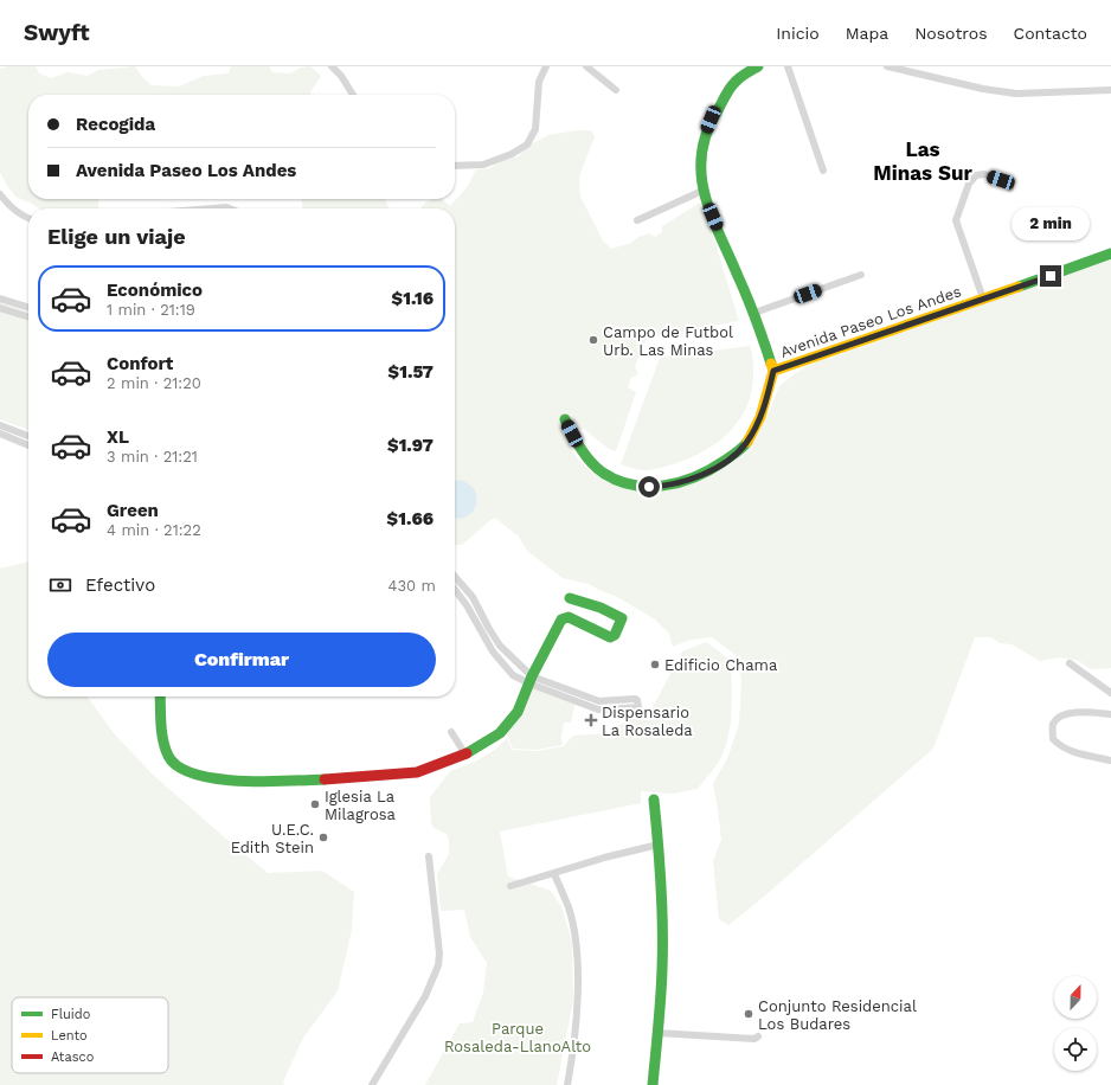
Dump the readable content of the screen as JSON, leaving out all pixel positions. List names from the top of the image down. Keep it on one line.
{"streets":{"street":["Avenida Paseo Los Andes"]},"districts":["Las Minas Sur"],"parks":["Parque Rosaleda-LlanoAlto"],"places":{"other":["Campo de Futbol Urb. Las Minas","Edificio Chama","Iglesia La Milagrosa","U.E.C. Edith Stein","Conjunto Residencial Los Budares"],"health":["Dispensario La Rosaleda"]},"legend":["Fluido","Lento","Atasco"],"north":"top","page":{"header":"Swyft","nav":["Inicio","Mapa","Nosotros","Contacto"],"banner":["Recogida","Avenida Paseo Los Andes"],"bubble":"2 min","heading":"Elige un viaje","list":[{"name":"Económico","note":"1 min · 21:19","value":"$1.16"},{"name":"Confort","note":"2 min · 21:20","value":"$1.57"},{"name":"XL","note":"3 min · 21:21","value":"$1.97"},{"name":"Green","note":"4 min · 21:22","value":"$1.66"}],"pay":["Efectivo","430 m"],"buttons":"Confirmar"}}
